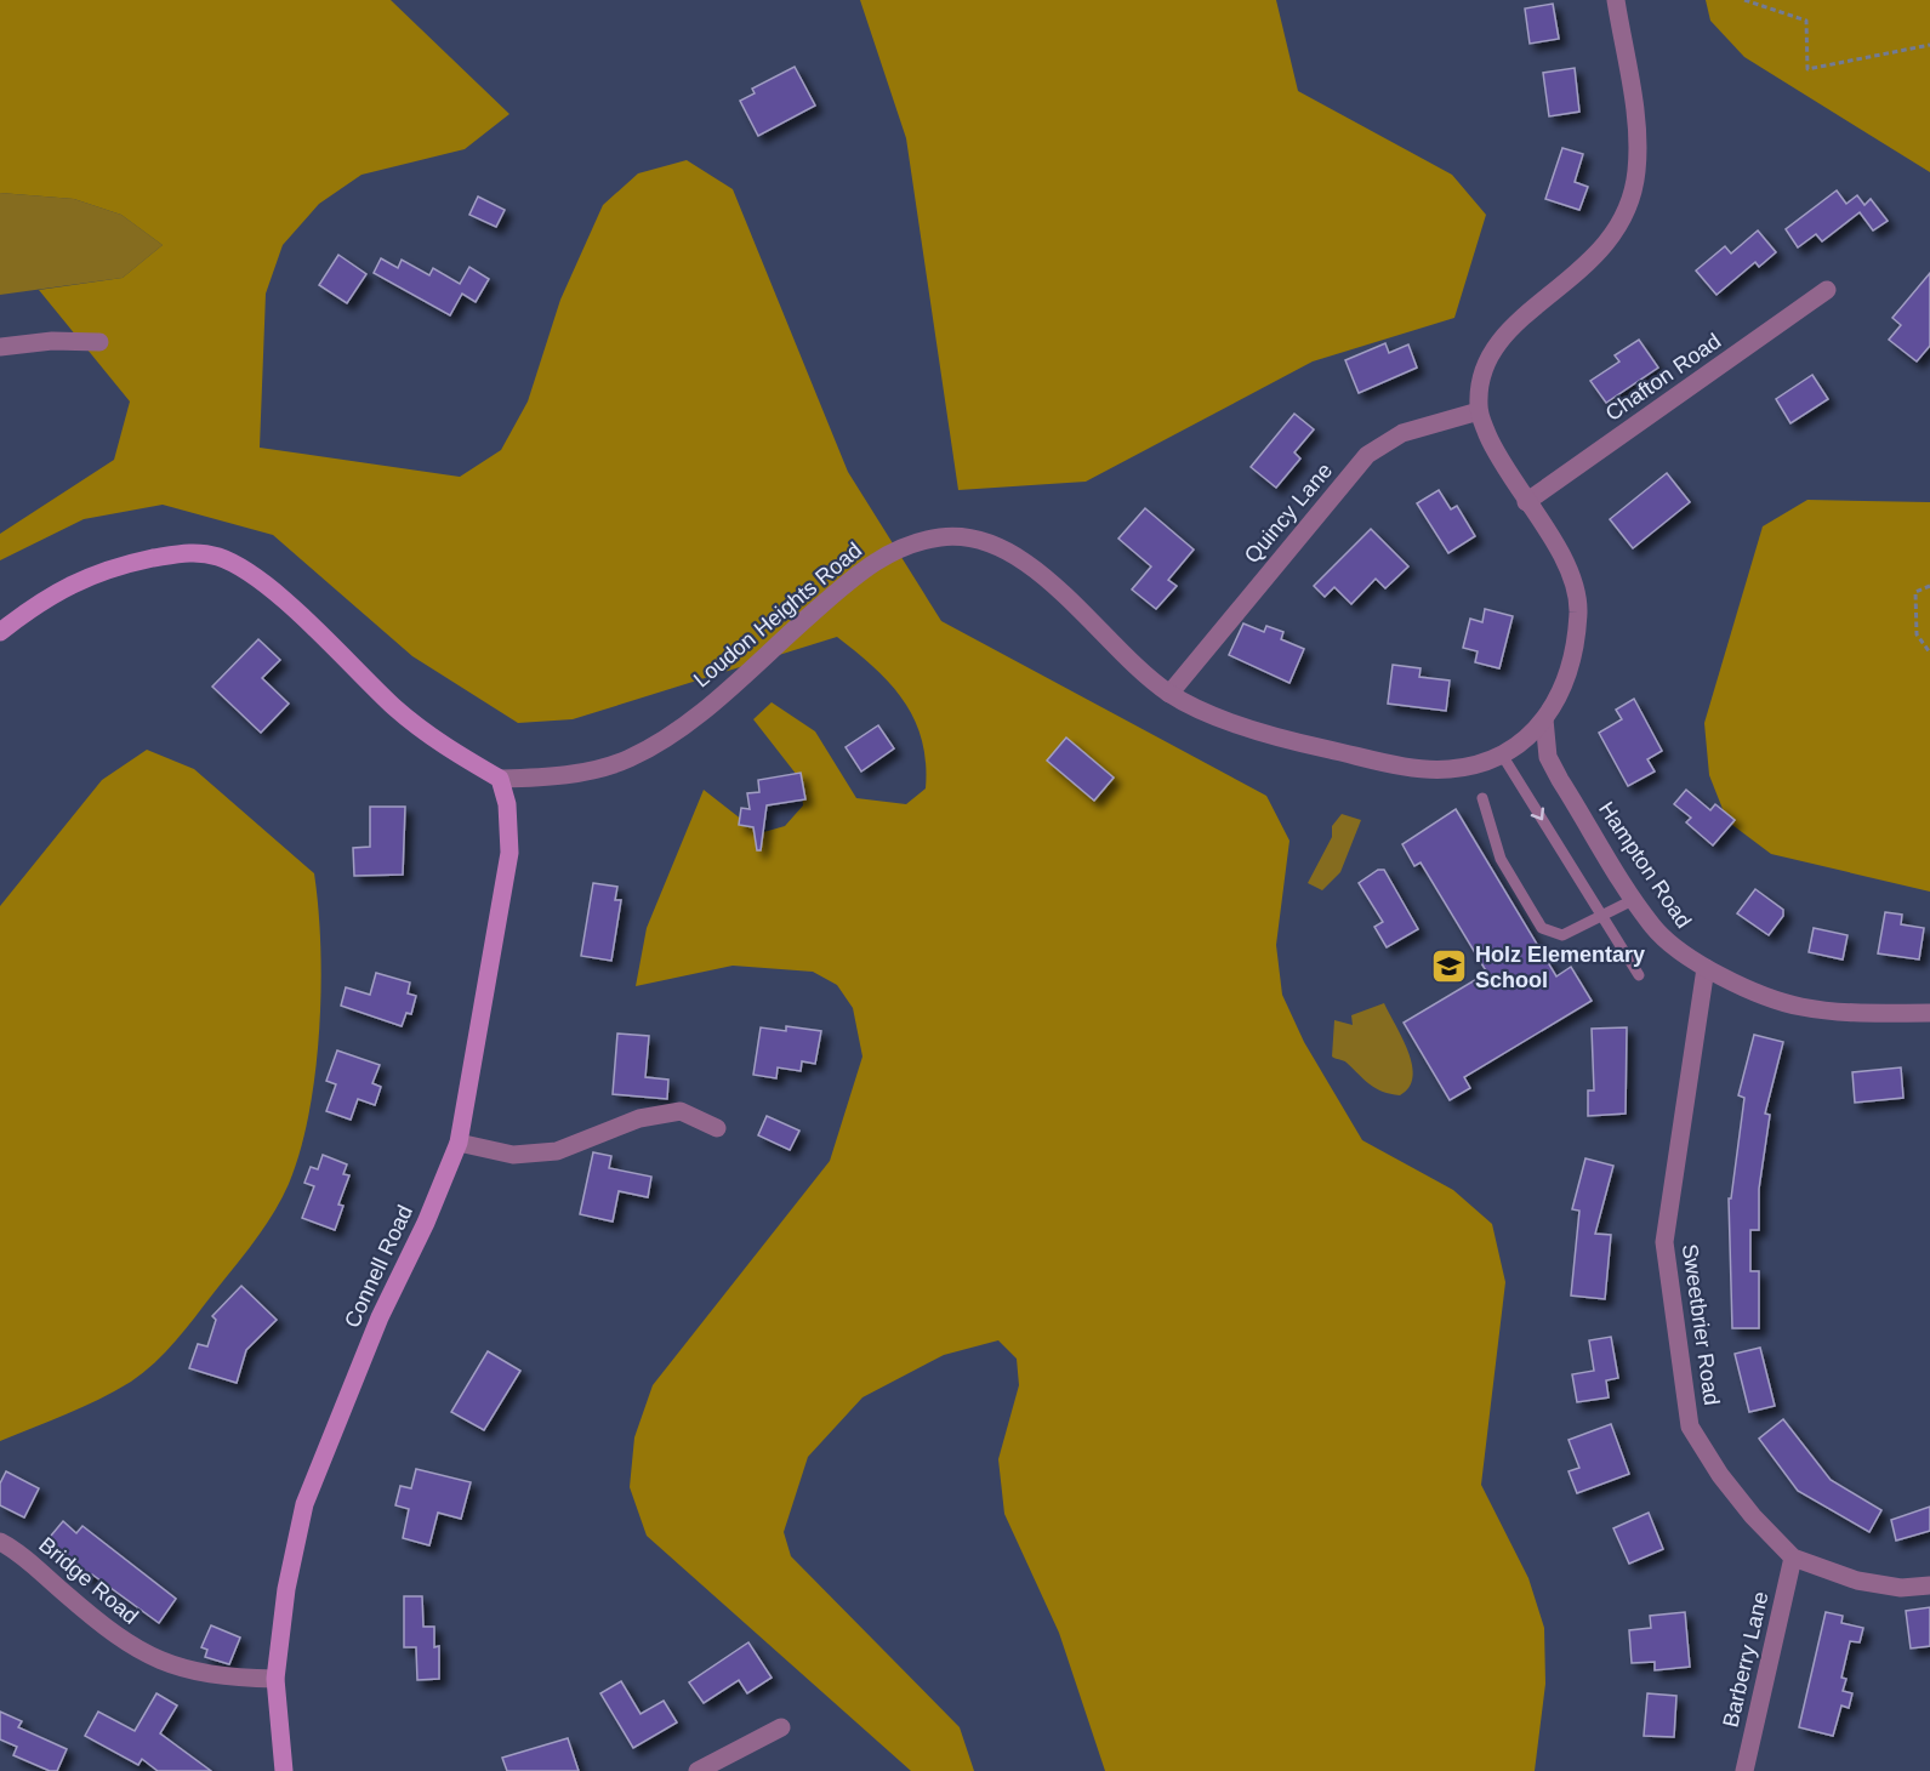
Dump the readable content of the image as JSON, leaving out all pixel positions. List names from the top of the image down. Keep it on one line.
{"streets":{"main road":["Connell Road"],"street":["Chafton Road","Quincy Lane","Loudon Heights Road","Hampton Road","Sweetbrier Road","Bridge Road","Barberry Lane"]},"crossings":[["Chafton Road","Loudon Heights Road"],["Quincy Lane","Loudon Heights Road"],["Loudon Heights Road","Hampton Road"],["Loudon Heights Road","Connell Road"],["Hampton Road","Sweetbrier Road"],["Connell Road","Bridge Road"],["Sweetbrier Road","Barberry Lane"]],"places":{"school or university":["Holz Elementary School"]}}
